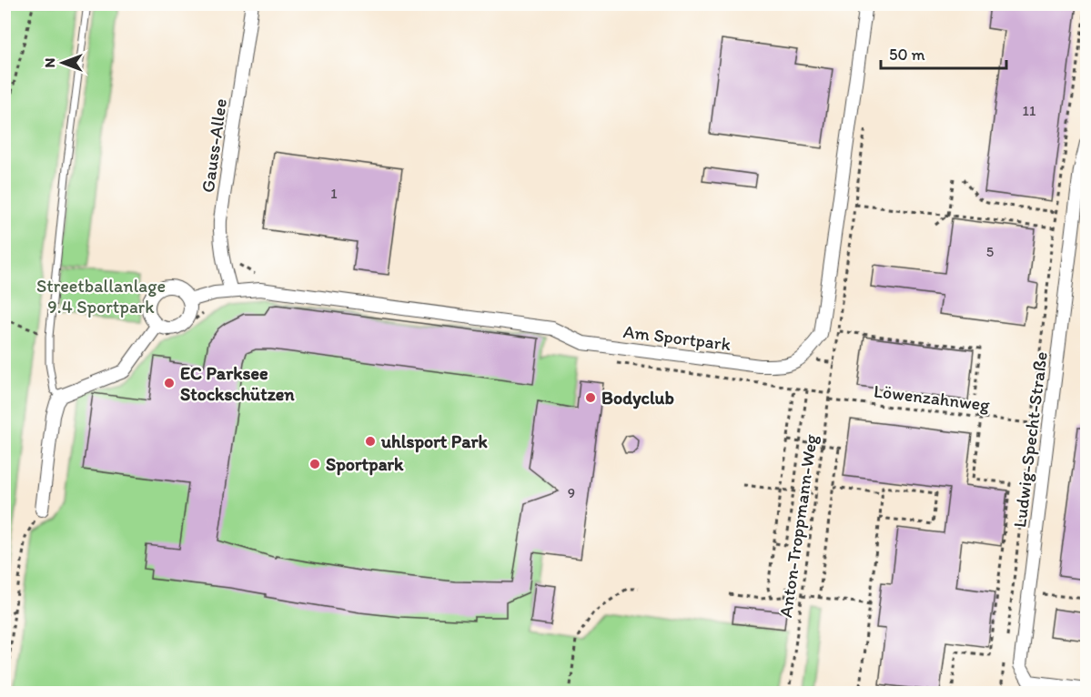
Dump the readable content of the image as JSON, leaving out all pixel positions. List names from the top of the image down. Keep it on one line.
{"streets":{"street":["Gauss-Allee","Am Sportpark","Ludwig-Specht-Straße"],"path":["Löwenzahnweg","Anton-Troppmann-Weg"]},"crossings":[["Gauss-Allee","Am Sportpark"],["Löwenzahnweg","Anton-Troppmann-Weg"]],"parks":["Streetballanlage 9.4 Sportpark"],"places":["EC Parksee Stockschützen","Bodyclub","uhlsport Park","Sportpark"],"house_numbers":["11","1","5","9"],"scale_bar":"50 m","north":"left"}
